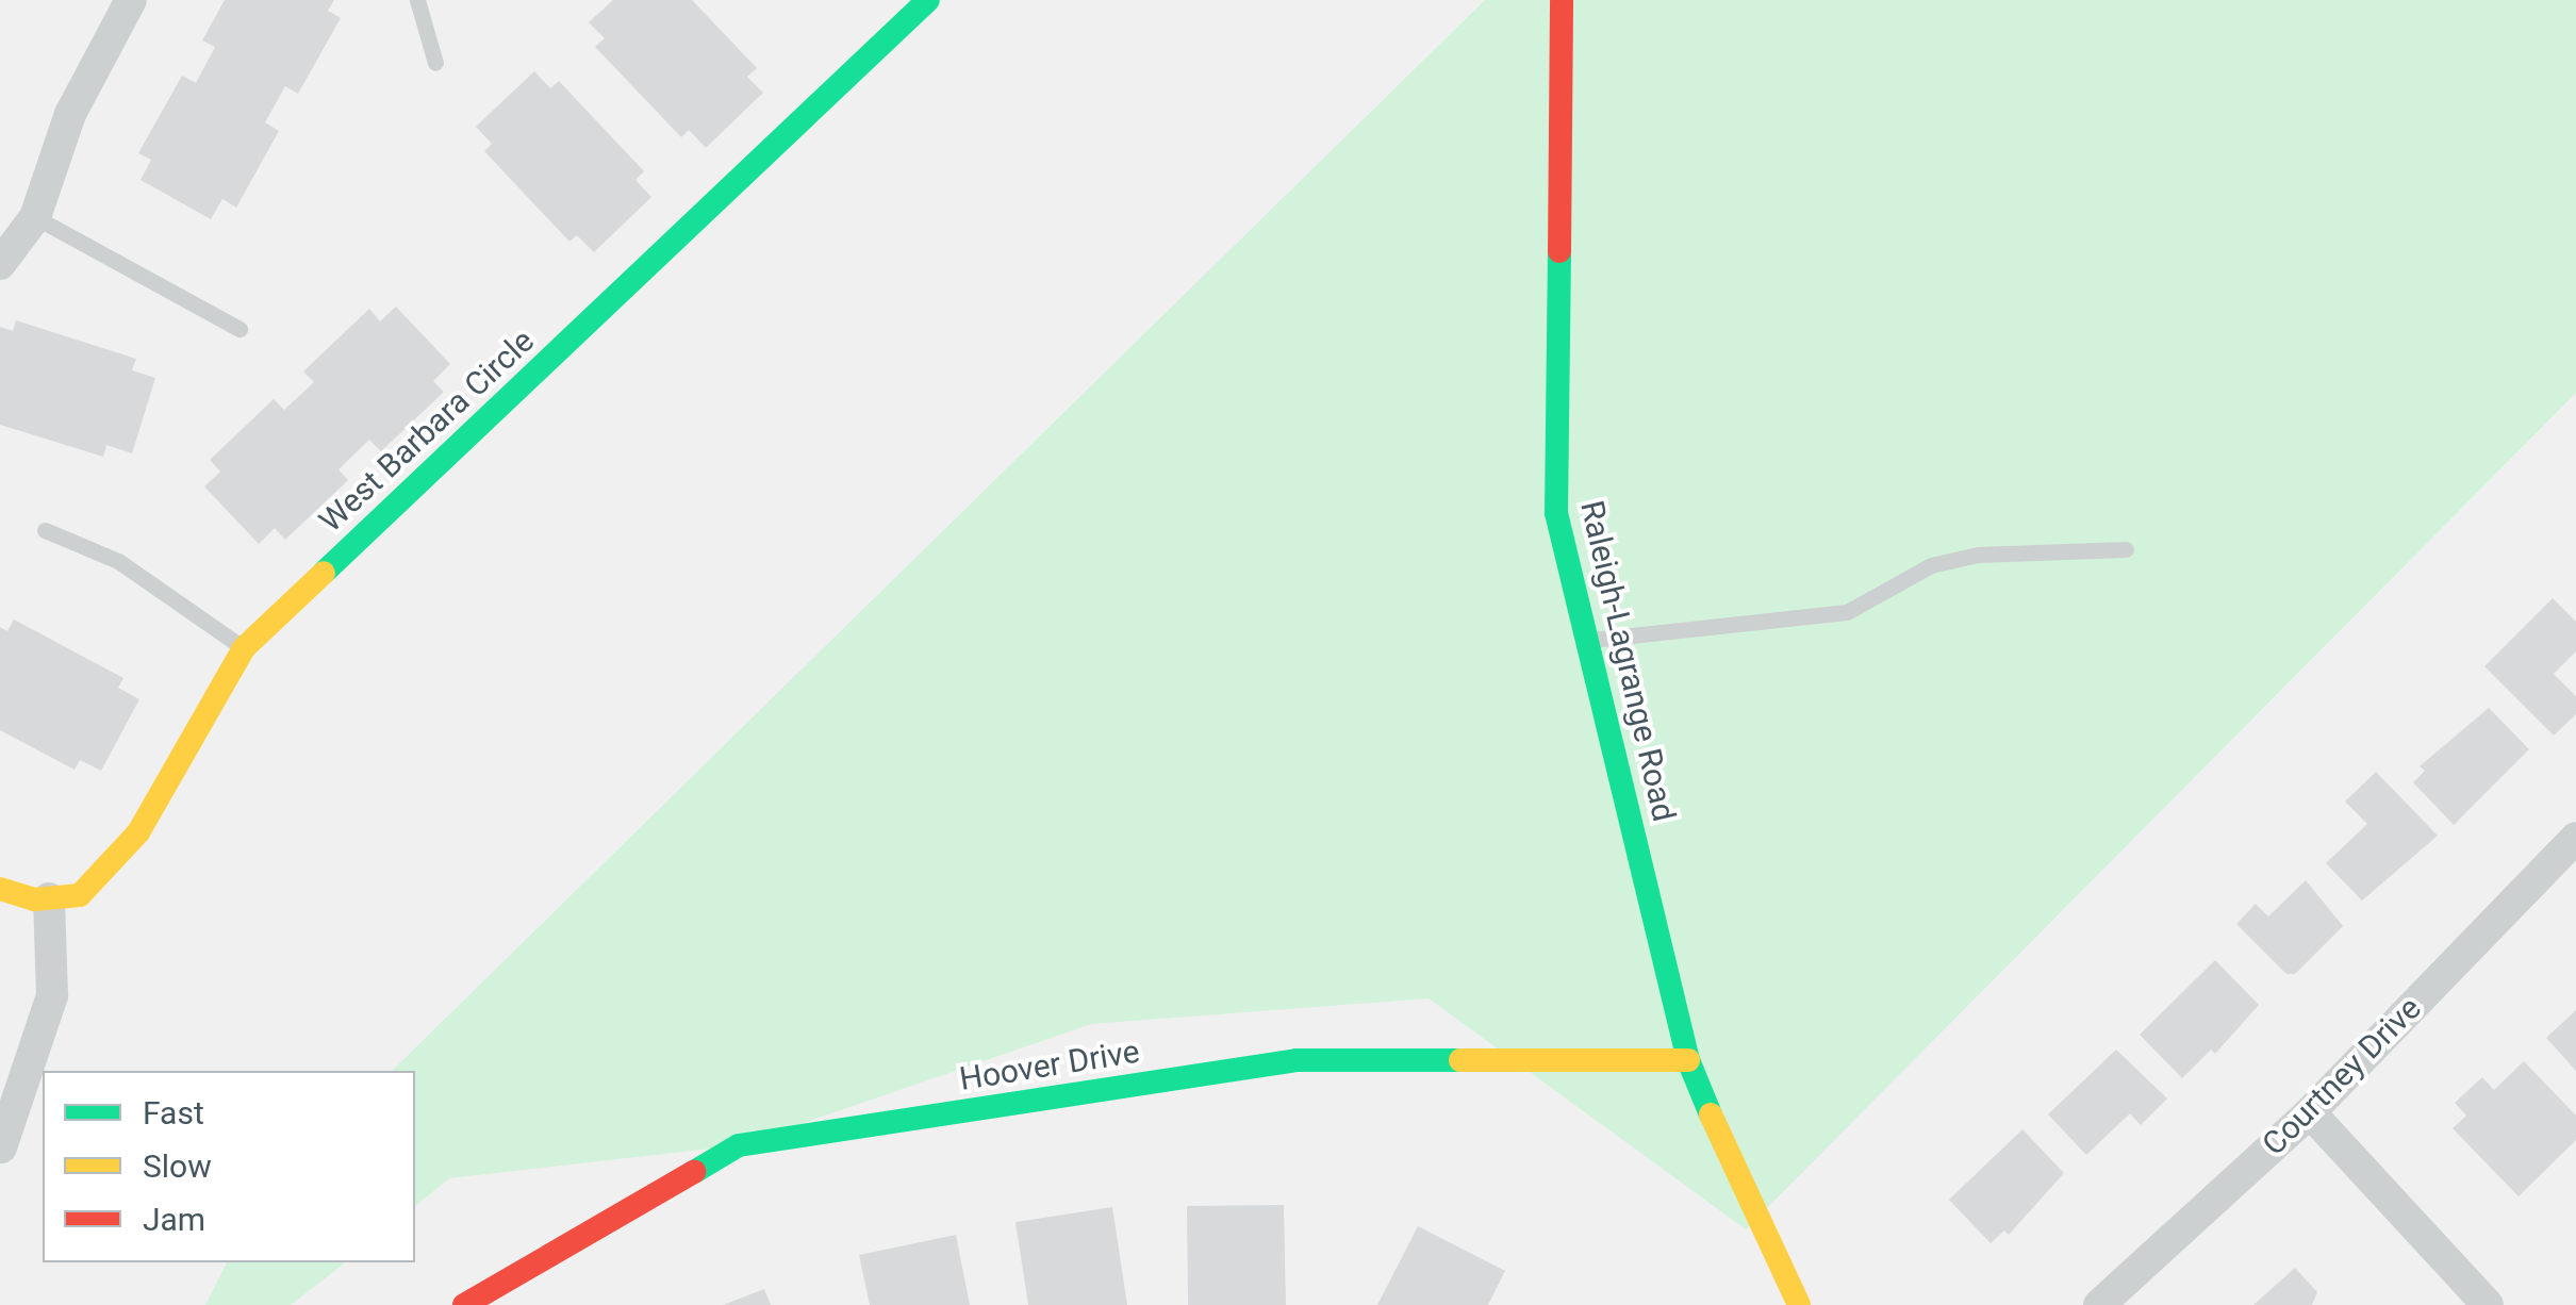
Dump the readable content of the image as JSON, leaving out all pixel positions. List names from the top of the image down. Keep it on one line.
{"streets":{"street":["West Barbara Circle","Raleigh-Lagrange Road","Hoover Drive","Courtney Drive"]},"crossings":[["Raleigh-Lagrange Road","Hoover Drive"]],"legend":["Fast","Slow","Jam"]}
